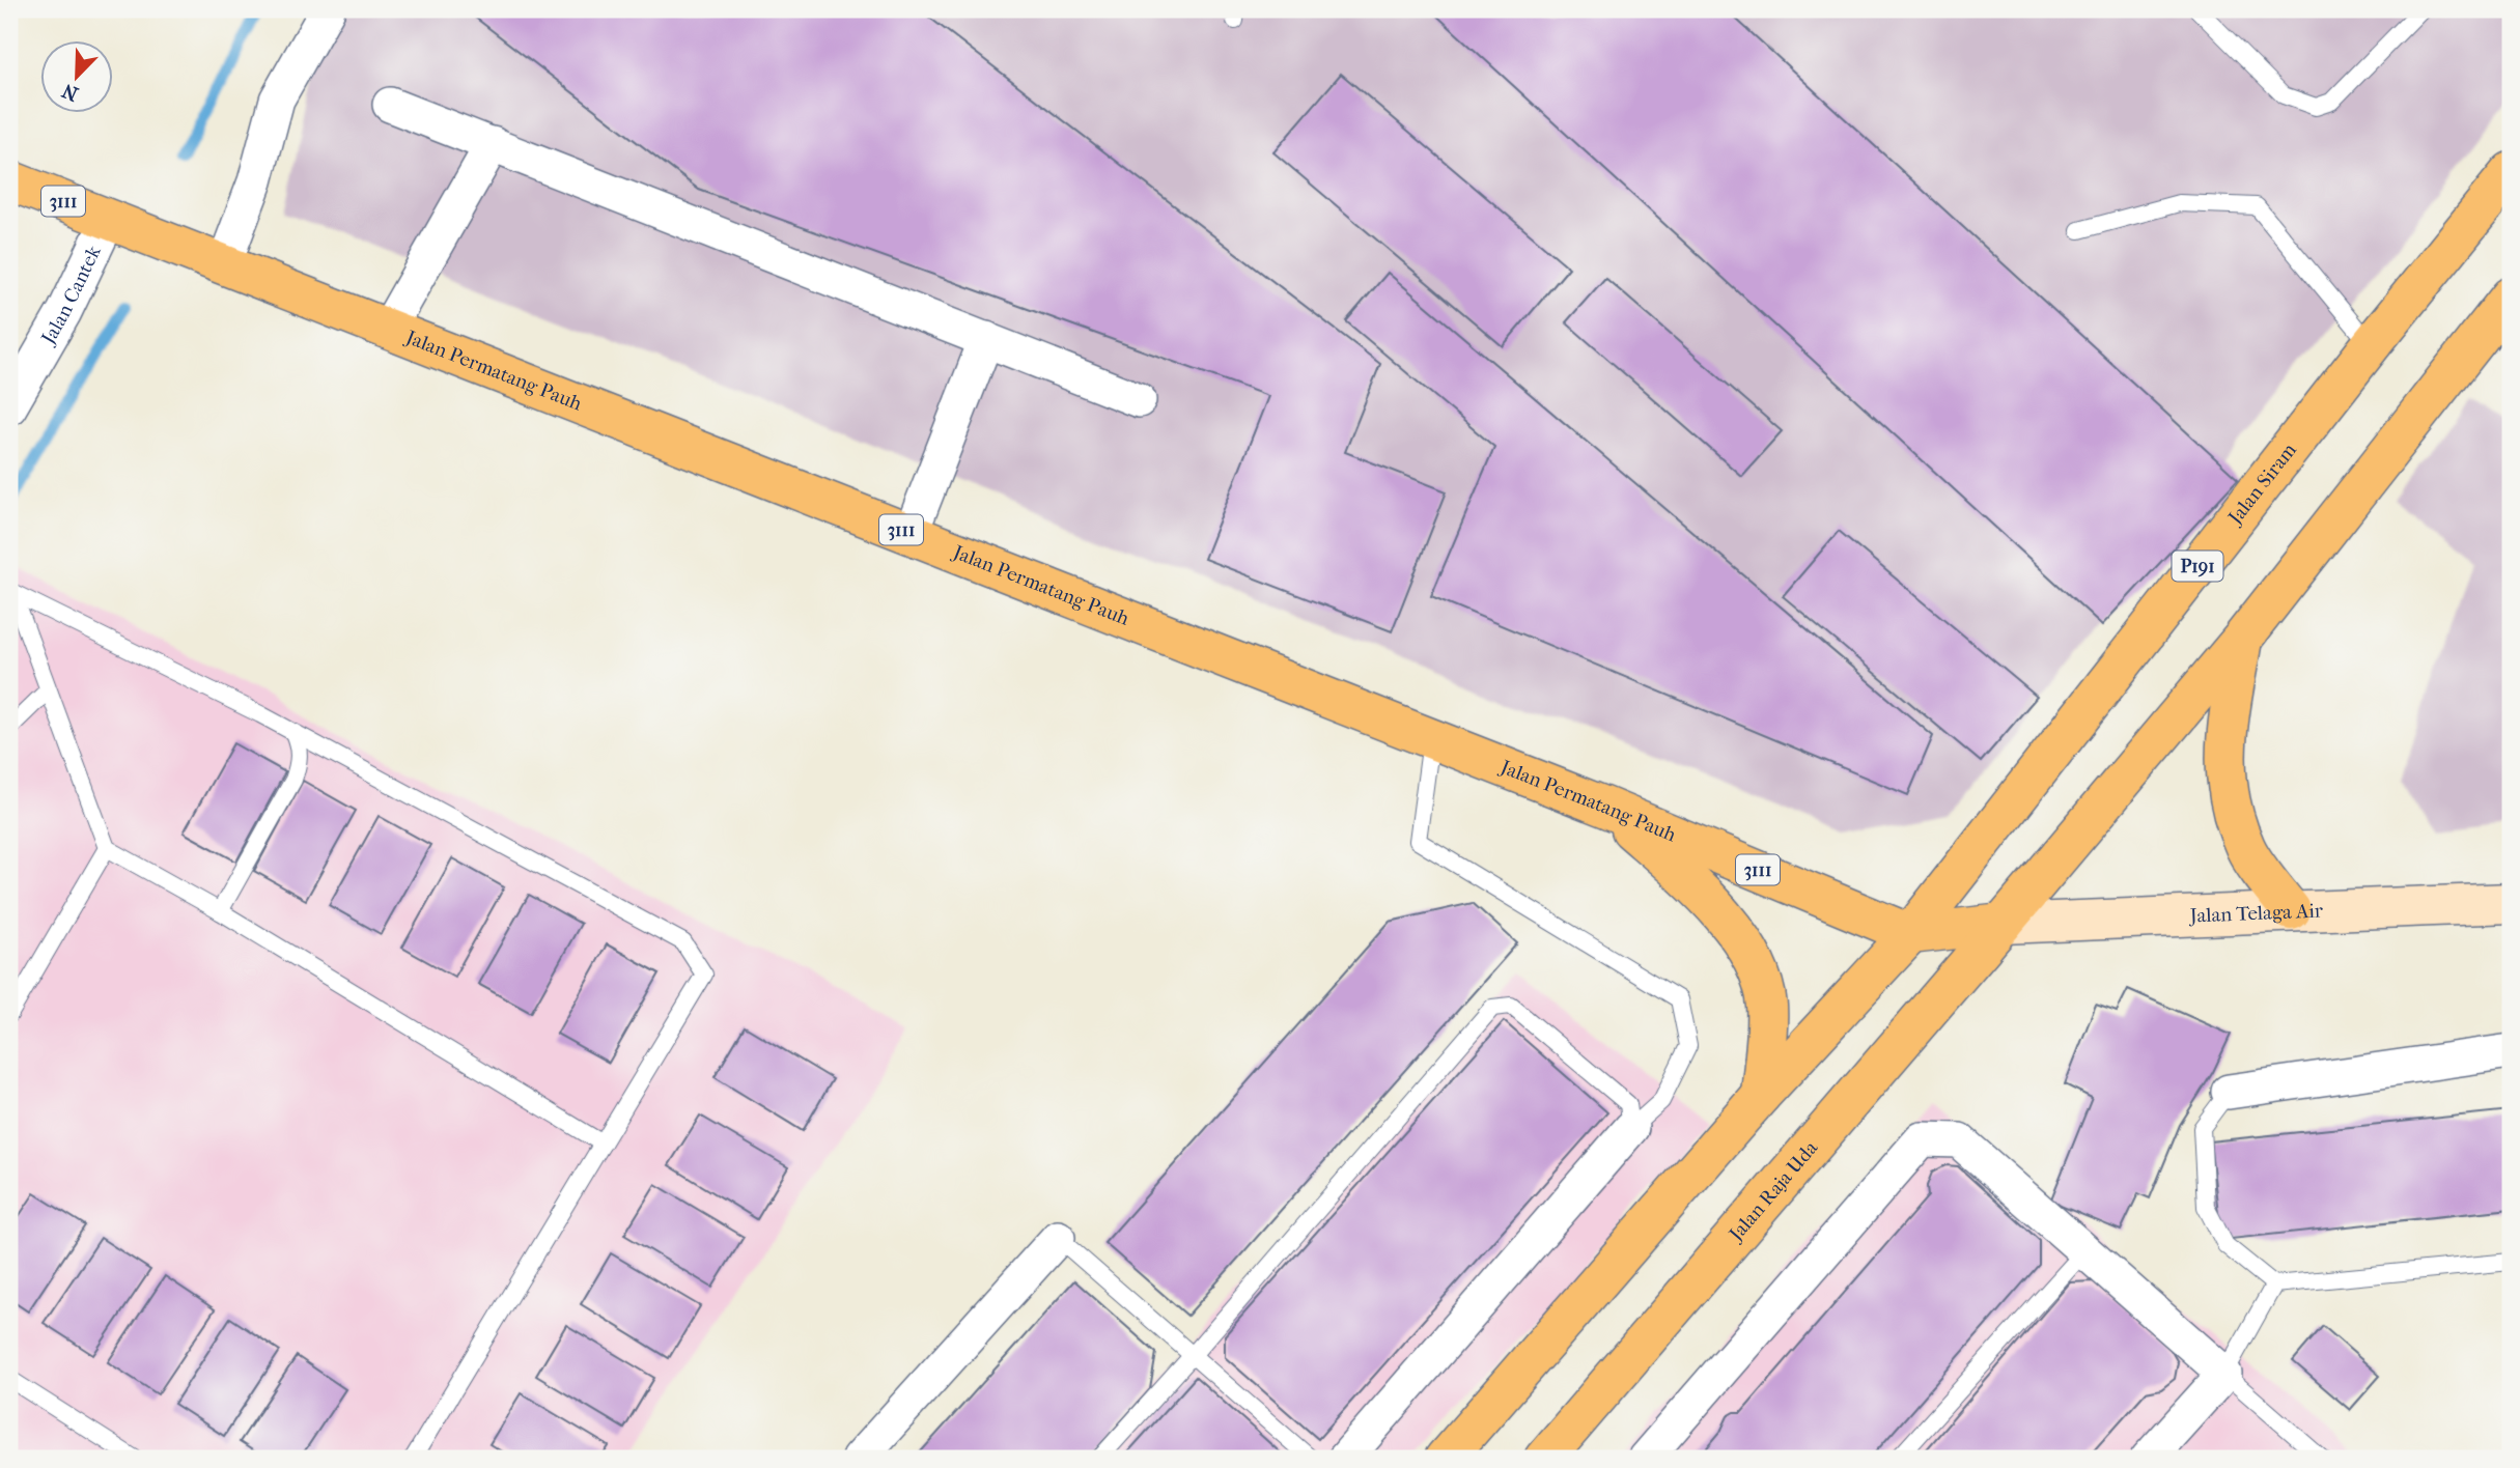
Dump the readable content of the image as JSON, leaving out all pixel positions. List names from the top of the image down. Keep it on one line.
{"streets":{"main road":["3111","Jalan Permatang Pauh","Jalan Siram","P191","Jalan Raja Uda"],"street":["Jalan Cantek","Jalan Telaga Air"]},"crossings":[["3111","Jalan Permatang Pauh"],["3111","Jalan Siram"],["3111","Jalan Telaga Air"],["3111","Jalan Raja Uda"],["Jalan Cantek","Jalan Permatang Pauh"],["Jalan Permatang Pauh","Jalan Siram"],["Jalan Telaga Air","Jalan Raja Uda"]],"north":"bottom left"}
